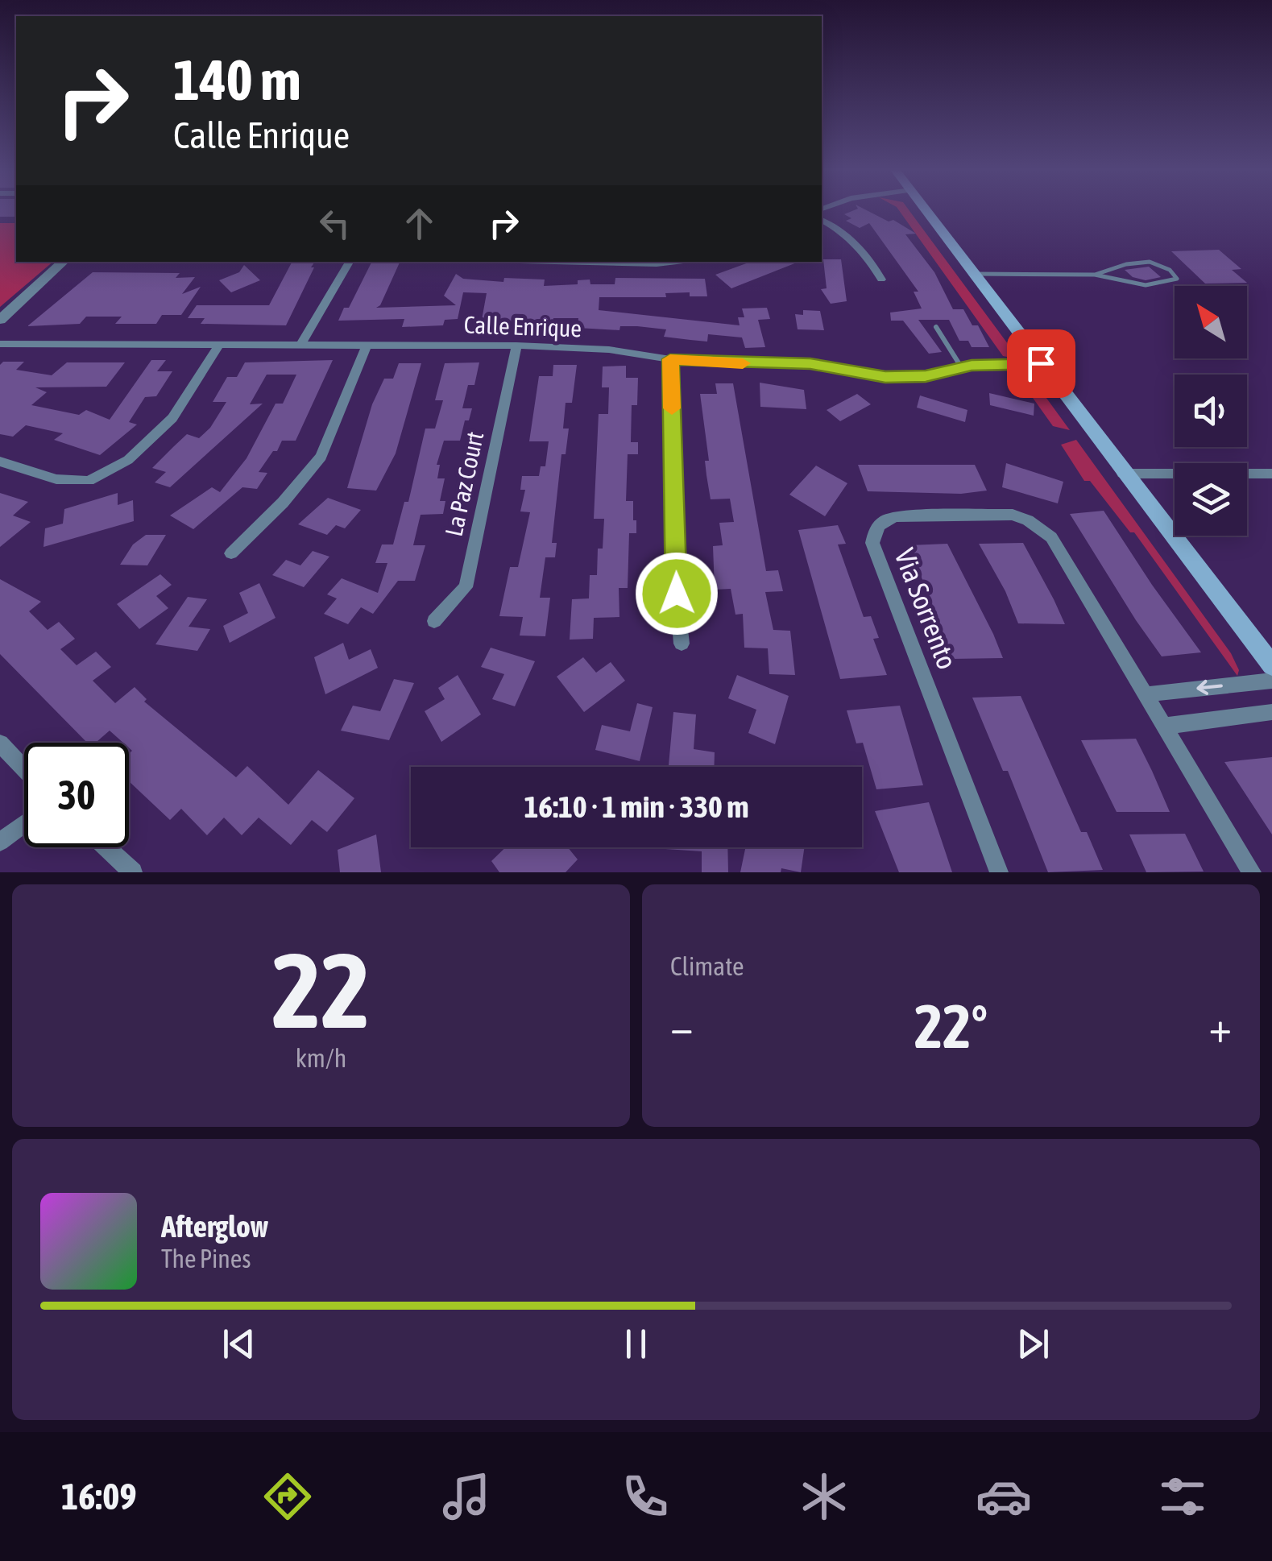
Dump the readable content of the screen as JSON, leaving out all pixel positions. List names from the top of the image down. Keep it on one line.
{"streets":{"street":["Calle Enrique","La Paz Court","Via Sorrento"]},"crossings":[["Calle Enrique","La Paz Court"]],"north":"top left","page":{"turn":["140 m","Calle Enrique"],"limit":"30","trip":"16:10 · 1 min · 330 m","tile":[["22","km/h"],"Climate"],"heat":["−","22°","+"],"song":["Afterglow","The Pines"],"tabs":"16:09"}}
